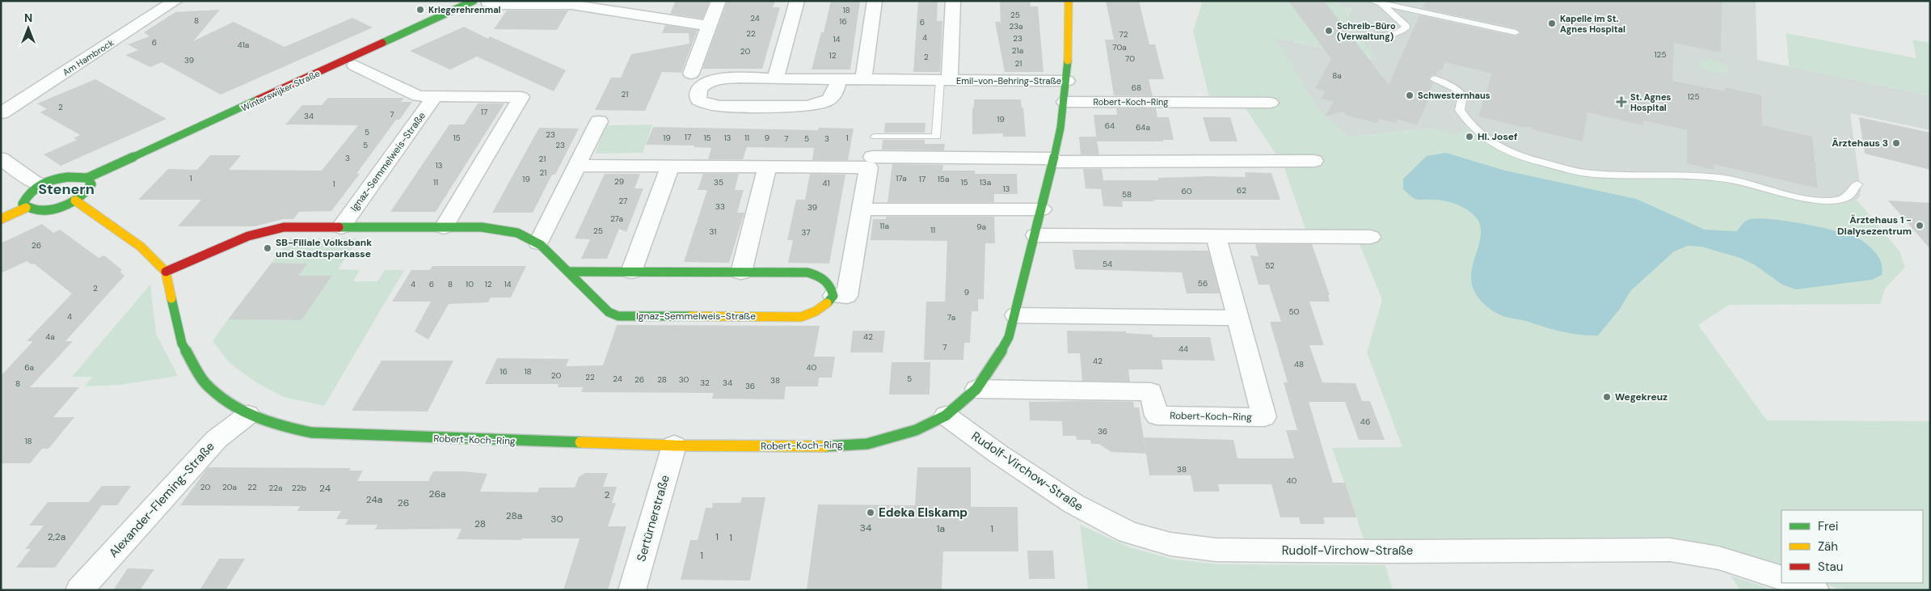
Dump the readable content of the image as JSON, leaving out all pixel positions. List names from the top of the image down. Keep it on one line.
{"streets":{"street":["Am Hambrock","Emil-von-Behring-Straße","Winterswijker Straße","Robert-Koch-Ring","Ignaz-Semmelweis-Straße","Rudolf-Virchow-Straße","Alexander-Fleming-Straße","Sertürnerstraße"]},"crossings":[["Emil-von-Behring-Straße","Robert-Koch-Ring"],["Robert-Koch-Ring","Ignaz-Semmelweis-Straße"],["Robert-Koch-Ring","Rudolf-Virchow-Straße"],["Robert-Koch-Ring","Alexander-Fleming-Straße"],["Robert-Koch-Ring","Sertürnerstraße"]],"districts":["Stenern"],"places":{"other":["Kriegerehrenmal","Kapelle im St. Agnes Hospital","Schreib-Büro (Verwaltung)","Schwesternhaus","Hl. Josef","Ärztehaus 3","Ärztehaus 1 - Dialysezentrum","SB-Filiale Volksbank und Stadtsparkasse","Wegekreuz","Edeka Elskamp"],"health":["St. Agnes Hospital"]},"house_numbers":["18","25","24","8","16","6","23a","22","72","4","23","14","6","41a","70a","21a","20","125","12","2","70","39","21","8a","68","21","125","2","17","7","34","19","64","64a","5","23","17","15","19","15","13","11","9","1","7","5","3","5","23","3","21","13","21","1","17a","19","17","15a","29","11","35","15","13a","41","1","13","62","60","58","27","33","39","27a","11a","9a","11","25","31","37","26","54","52","56","4","6","8","10","12","14","2","9","50","4","7a","4a","42","7","44","42","48","6a","40","16","18","20","22","24","5","26","28","30","38","32","34","8","36","46","36","18","38","40","20","20a","22","22a","22b","24","26a","2","24a","26","28a","30","28","34","1a","1","2,2a","1","1","1"],"legend":["Frei","Zäh","Stau"],"north":"top"}
